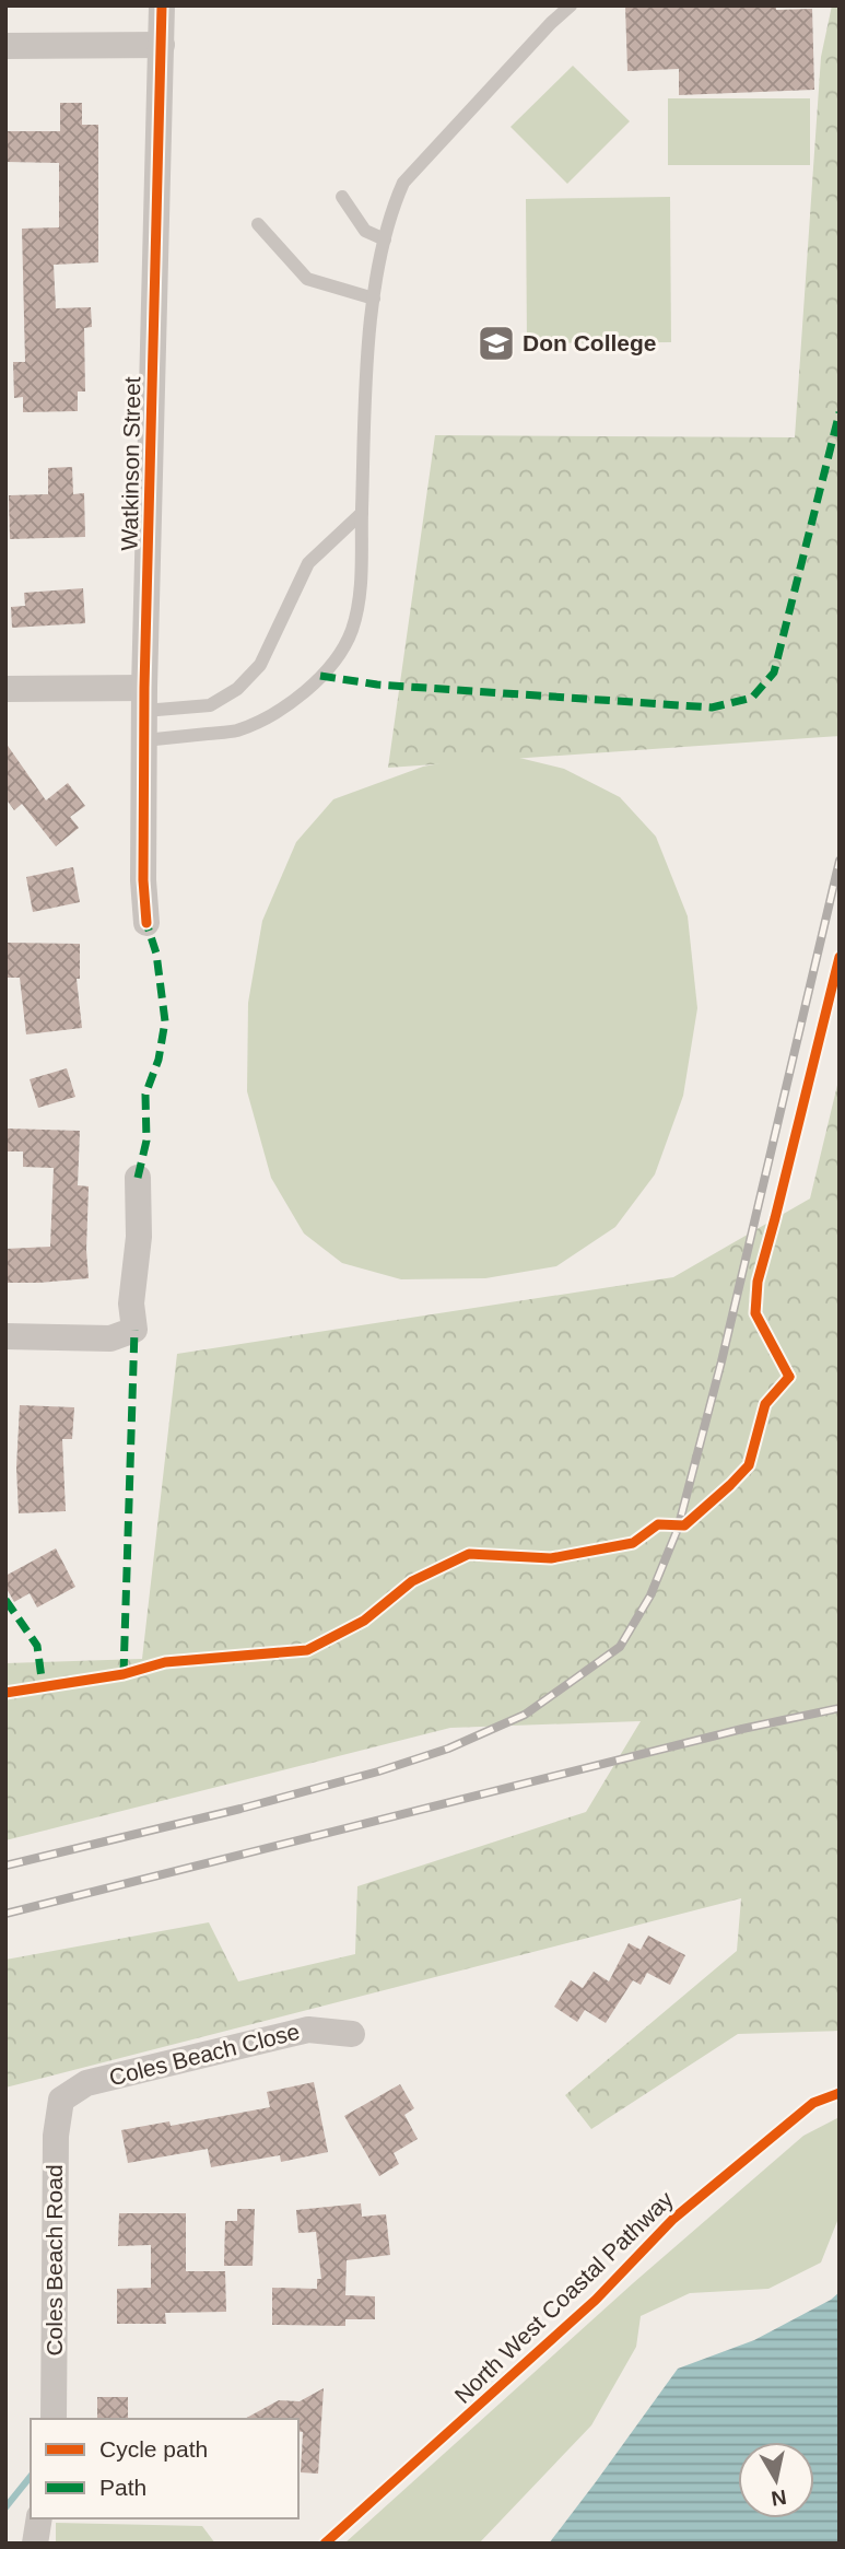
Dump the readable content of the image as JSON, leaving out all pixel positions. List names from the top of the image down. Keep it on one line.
{"streets":{"street":["Watkinson Street","Coles Beach Close","Coles Beach Road"],"cycle path":["North West Coastal Pathway"]},"crossings":[["Coles Beach Close","Coles Beach Road"]],"places":{"school or university":["Don College"]},"legend":["Cycle path","Path"],"north":"bottom"}
